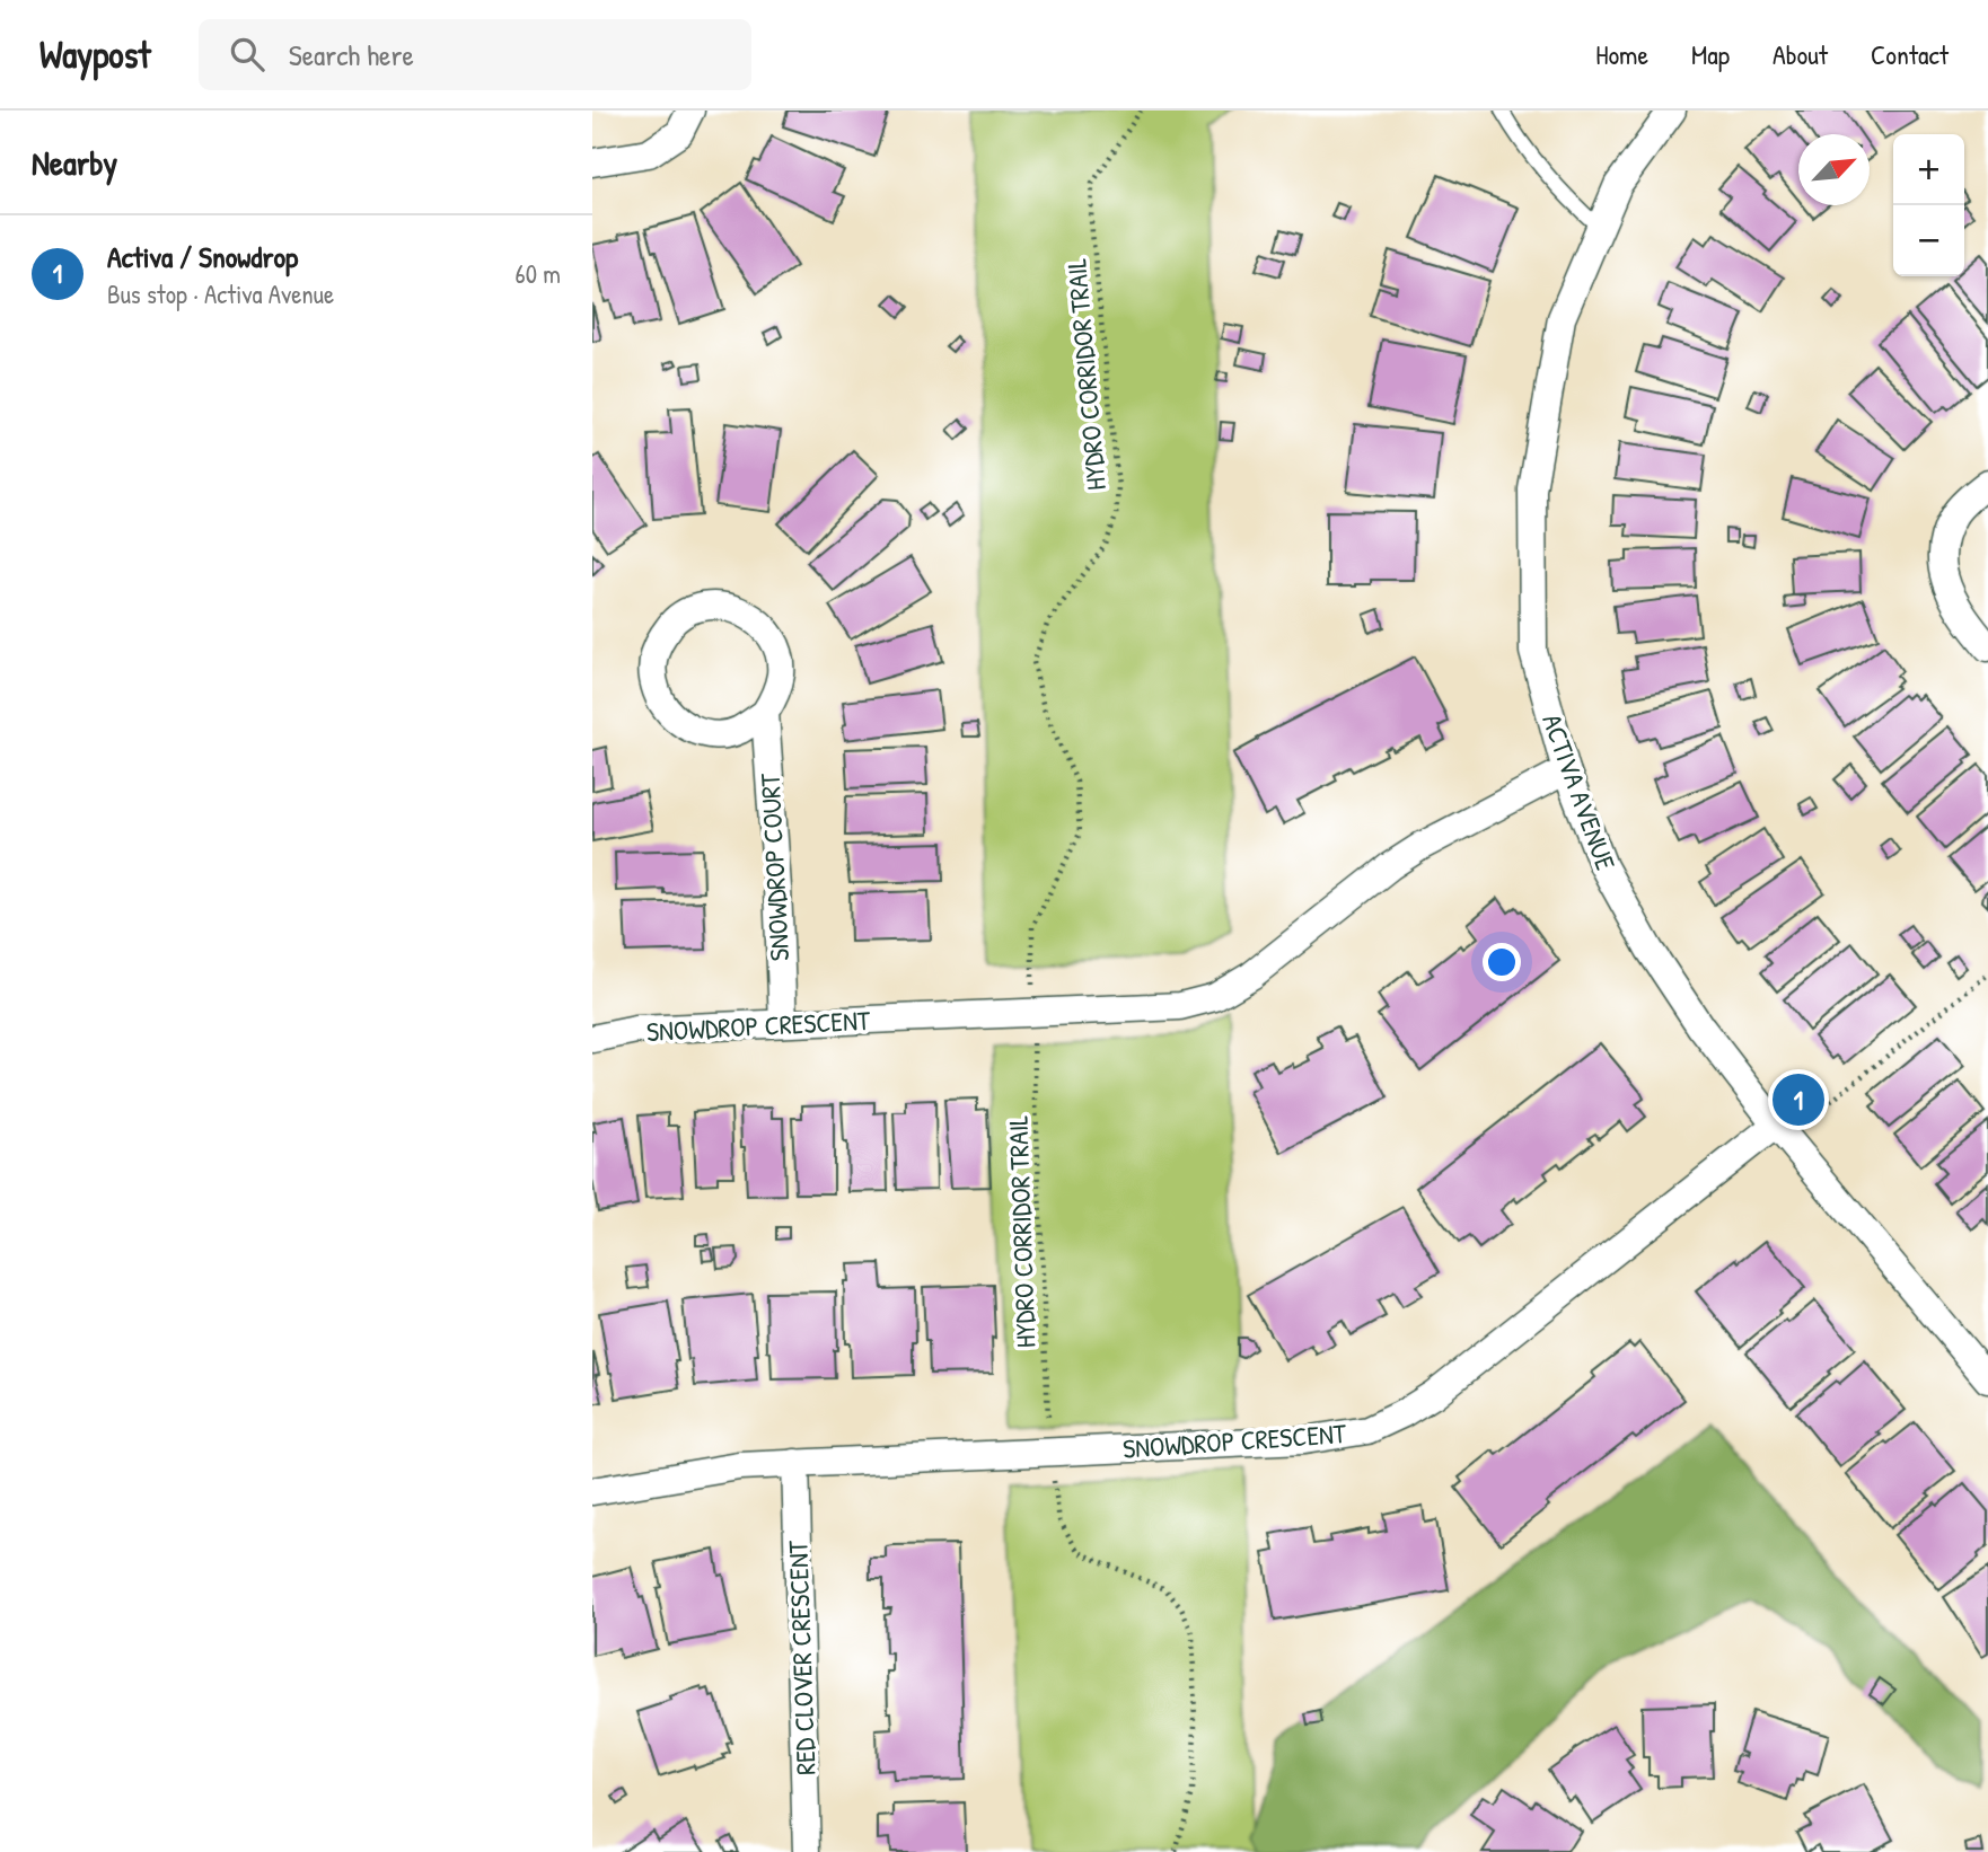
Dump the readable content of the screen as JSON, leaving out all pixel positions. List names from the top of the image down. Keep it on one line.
{"streets":{"street":["ACTIVA AVENUE","SNOWDROP COURT","SNOWDROP CRESCENT","RED CLOVER CRESCENT"],"path":["HYDRO CORRIDOR TRAIL"]},"crossings":[["ACTIVA AVENUE","SNOWDROP CRESCENT"],["SNOWDROP COURT","SNOWDROP CRESCENT"],["SNOWDROP CRESCENT","RED CLOVER CRESCENT"]],"north":"top right","page":{"header":"Waypost","search":"Search here","nav":["Home","Map","About","Contact"],"heading":"Nearby","map_buttons":["+","−"],"list":[{"mark":"1","name":"Activa / Snowdrop","note":"Bus stop · Activa Avenue","value":"60 m"}],"pins":"1"}}
